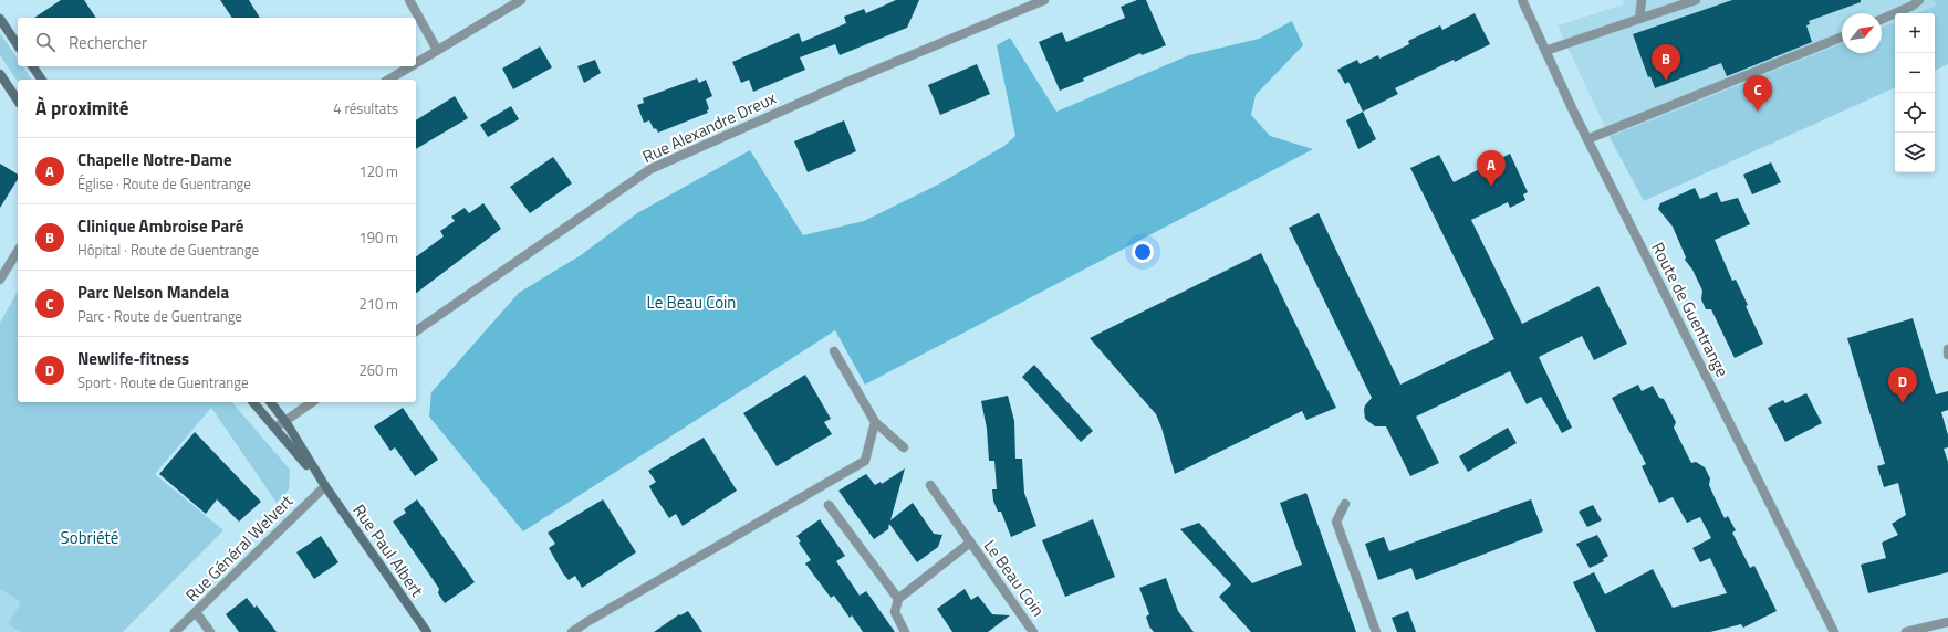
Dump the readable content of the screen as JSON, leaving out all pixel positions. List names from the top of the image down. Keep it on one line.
{"streets":{"main road":["Rue Paul Albert"],"street":["Rue Alexandre Dreux","Route de Guentrange","Rue Général Welvert","Le Beau Coin"]},"crossings":[["Rue Général Welvert","Rue Paul Albert"]],"parks":["Le Beau Coin","Sobriété"],"north":"top right","page":{"map_buttons":["+","−"],"search":"Rechercher","pins":["B","C","A","D"],"heading":["À proximité","4 résultats"],"list":[{"mark":"A","name":"Chapelle Notre-Dame","note":"Église · Route de Guentrange","value":"120 m"},{"mark":"B","name":"Clinique Ambroise Paré","note":"Hôpital · Route de Guentrange","value":"190 m"},{"mark":"C","name":"Parc Nelson Mandela","note":"Parc · Route de Guentrange","value":"210 m"},{"mark":"D","name":"Newlife-fitness","note":"Sport · Route de Guentrange","value":"260 m"}]}}
